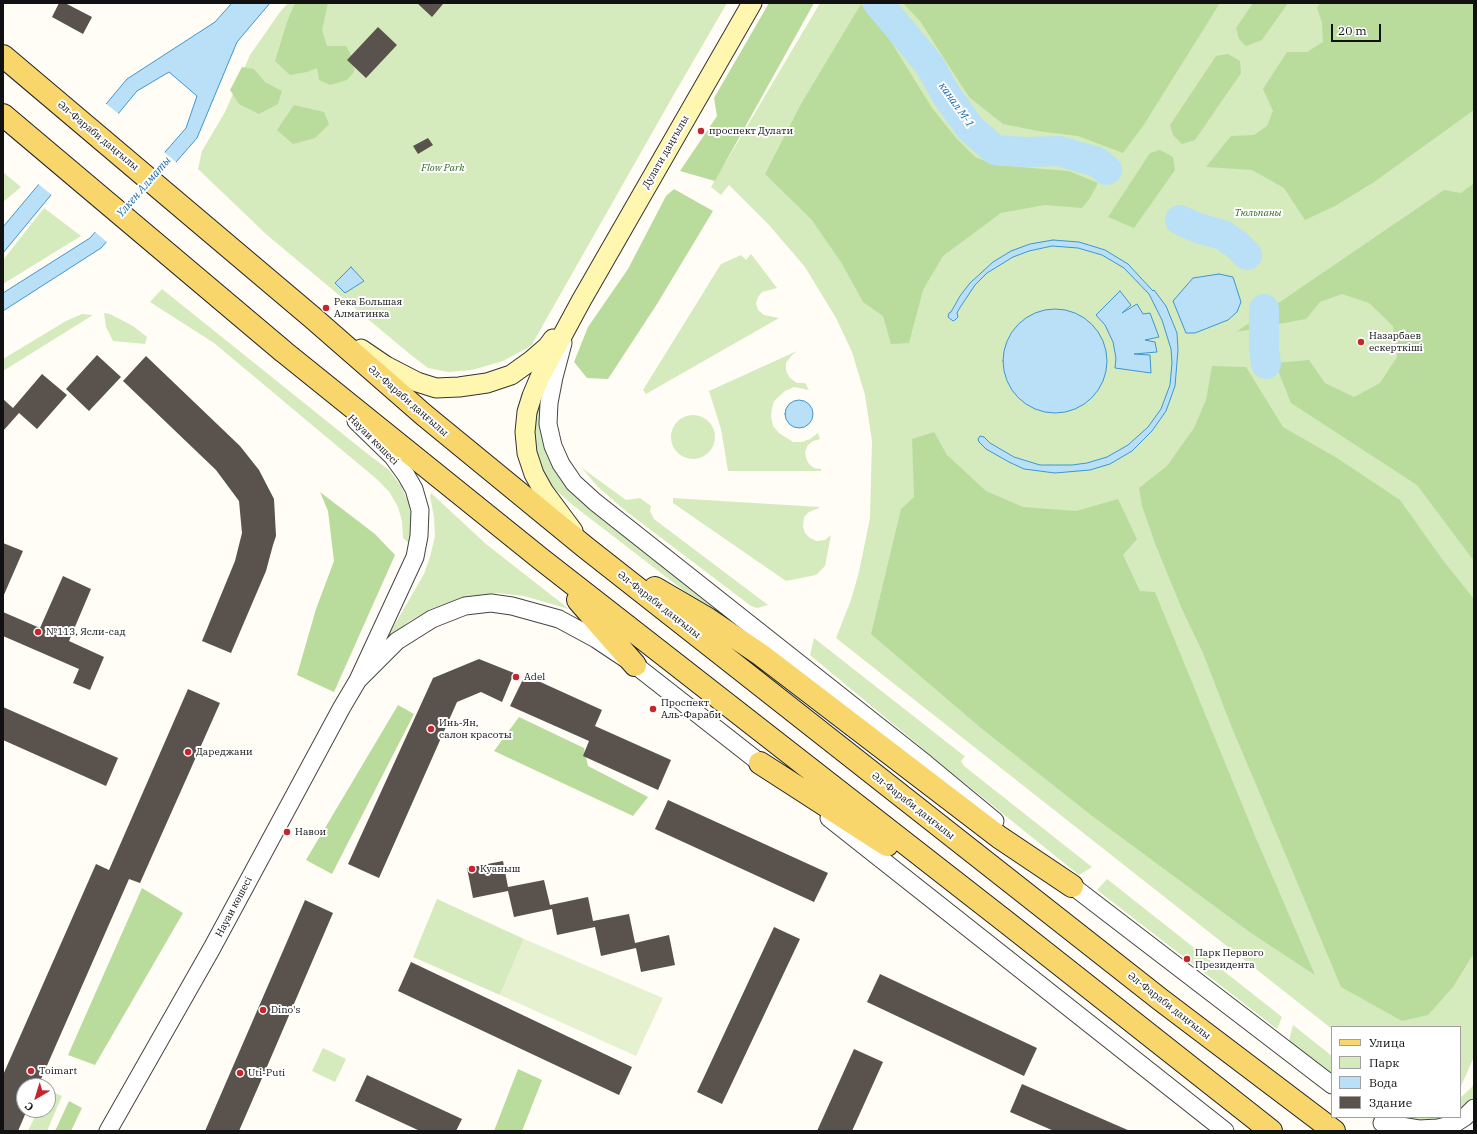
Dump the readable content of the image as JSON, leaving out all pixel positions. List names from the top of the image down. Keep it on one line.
{"streets":{"main road":["Әл-Фараби даңғылы","Дулати даңғылы"],"street":["Науаи көшесі"]},"water":["канал М-1","Үлкен Алматы"],"parks":["Flow Park","Тюльпаны"],"places":["проспект Дулати","Река Большая Алматинка","Назарбаев ескерткіші","№113, Ясли-сад","Adel","Проспект Аль-Фараби","Инь-Ян, салон красоты","Дареджани","Навои","Куаныш","Парк Первого Президента","Dino's","Toimart","Uti-Puti"],"legend":["Улица","Парк","Вода","Здание"],"scale_bar":"20 m","north":"bottom left"}
